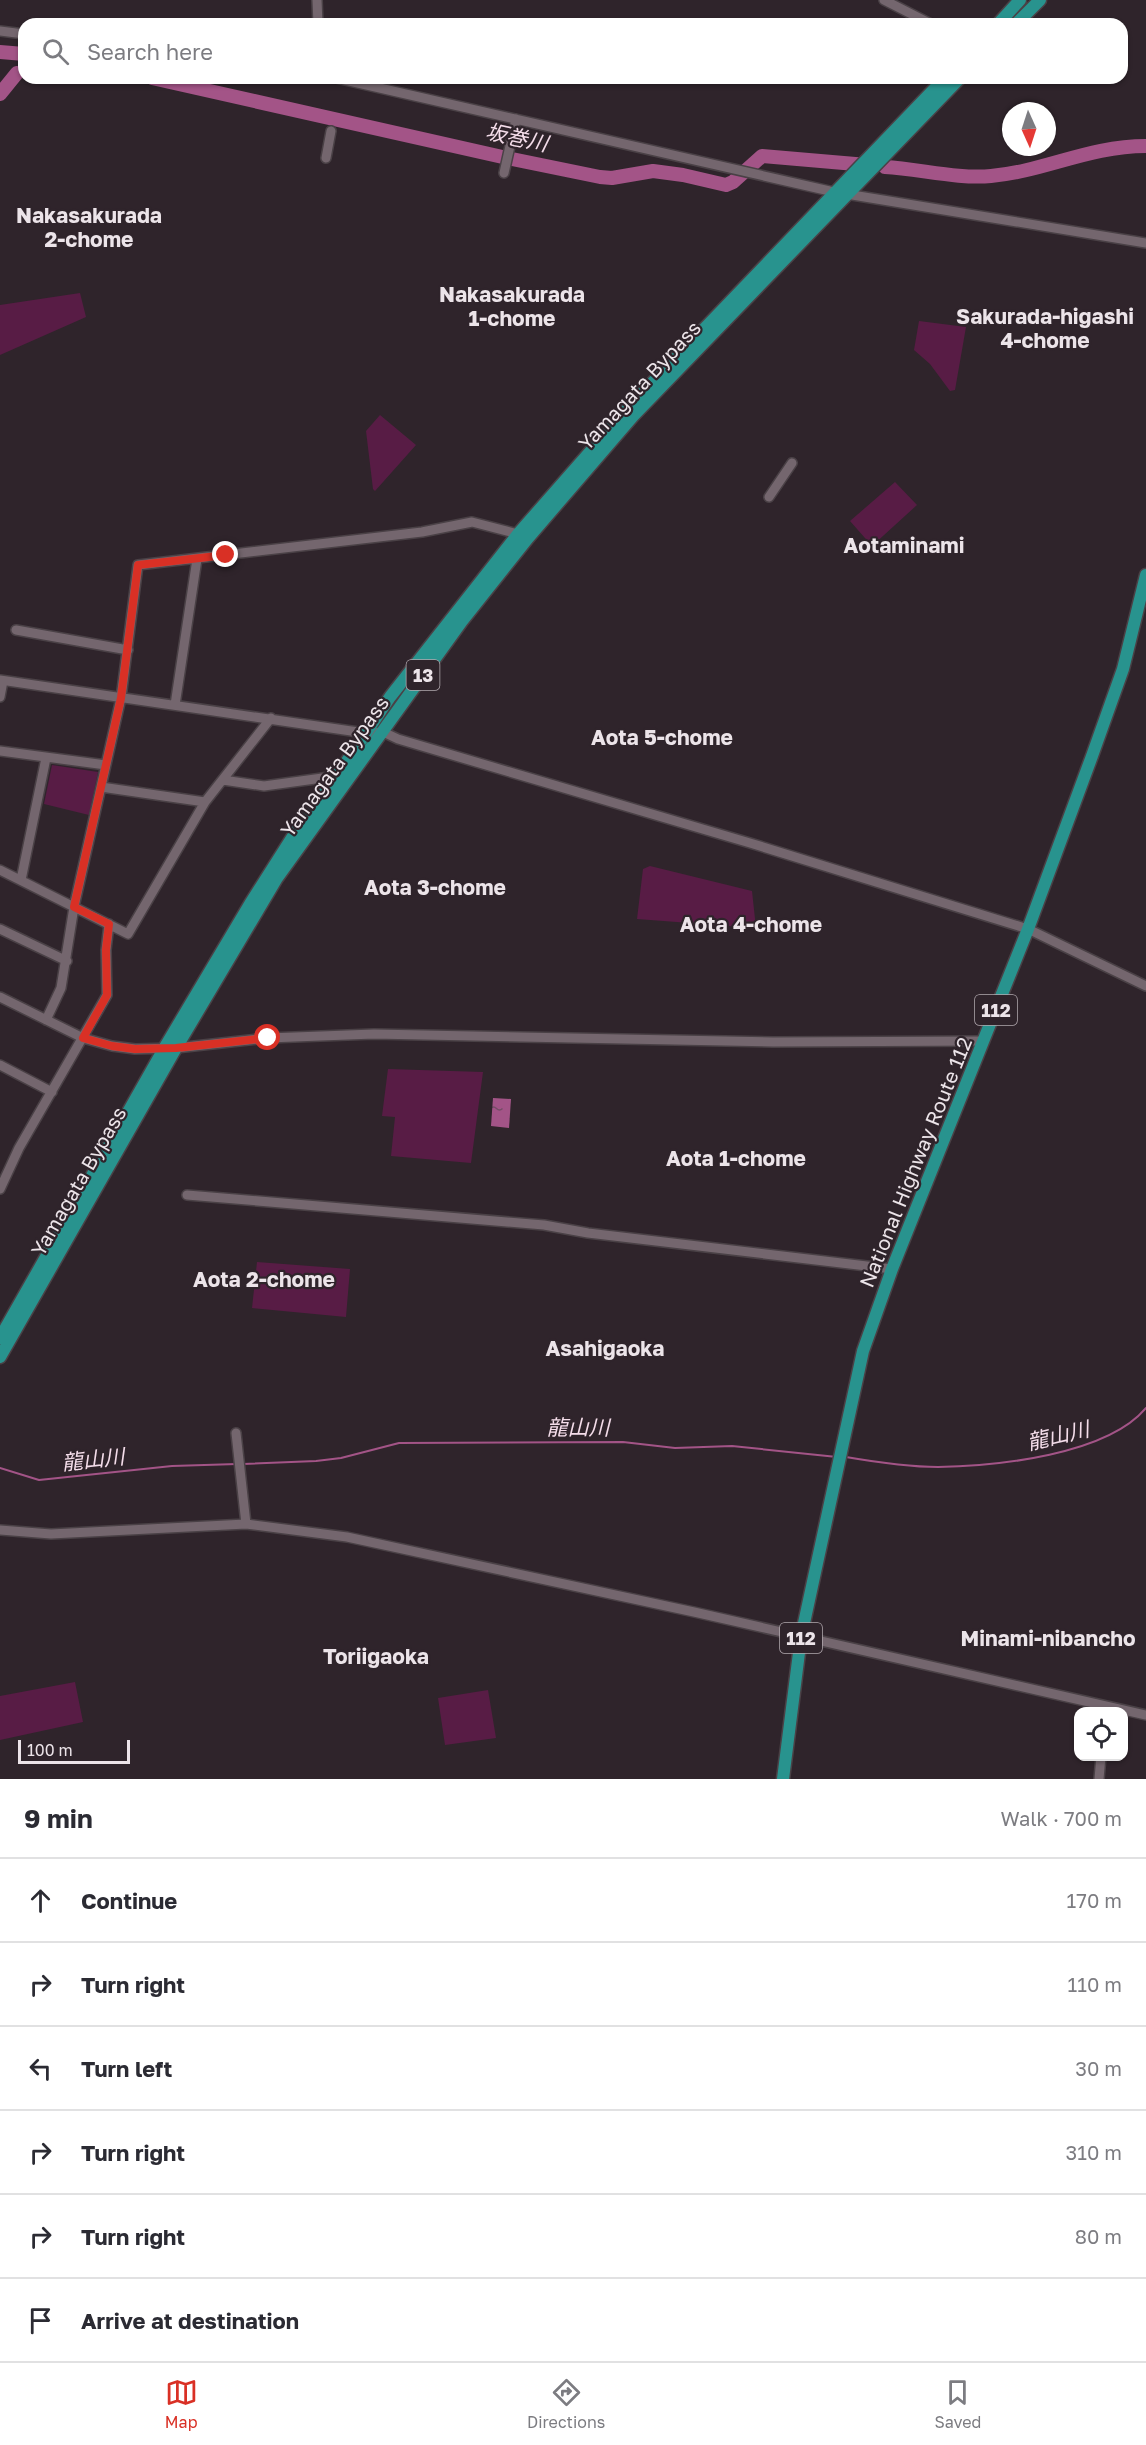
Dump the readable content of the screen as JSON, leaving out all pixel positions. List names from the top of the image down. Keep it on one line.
{"streets":{"highway":["Yamagata Bypass","13","112","National Highway Route 112"]},"districts":["Nakasakurada 2-chome","Nakasakurada 1-chome","Sakurada-higashi 4-chome","Aotaminami","Aota 5-chome","Aota 3-chome","Aota 4-chome","Aota 1-chome","Aota 2-chome","Asahigaoka","Minami-nibancho","Toriigaoka"],"water":["坂巻川","龍山川"],"scale_bar":"100 m","north":"bottom","page":{"search":"Search here","scale":"100 m","heading":["9 min","Walk · 700 m"],"list":[["Continue","170 m"],["Turn right","110 m"],["Turn left","30 m"],["Turn right","310 m"],["Turn right","80 m"],"Arrive at destination"],"nav":["Map","Directions","Saved"]}}
